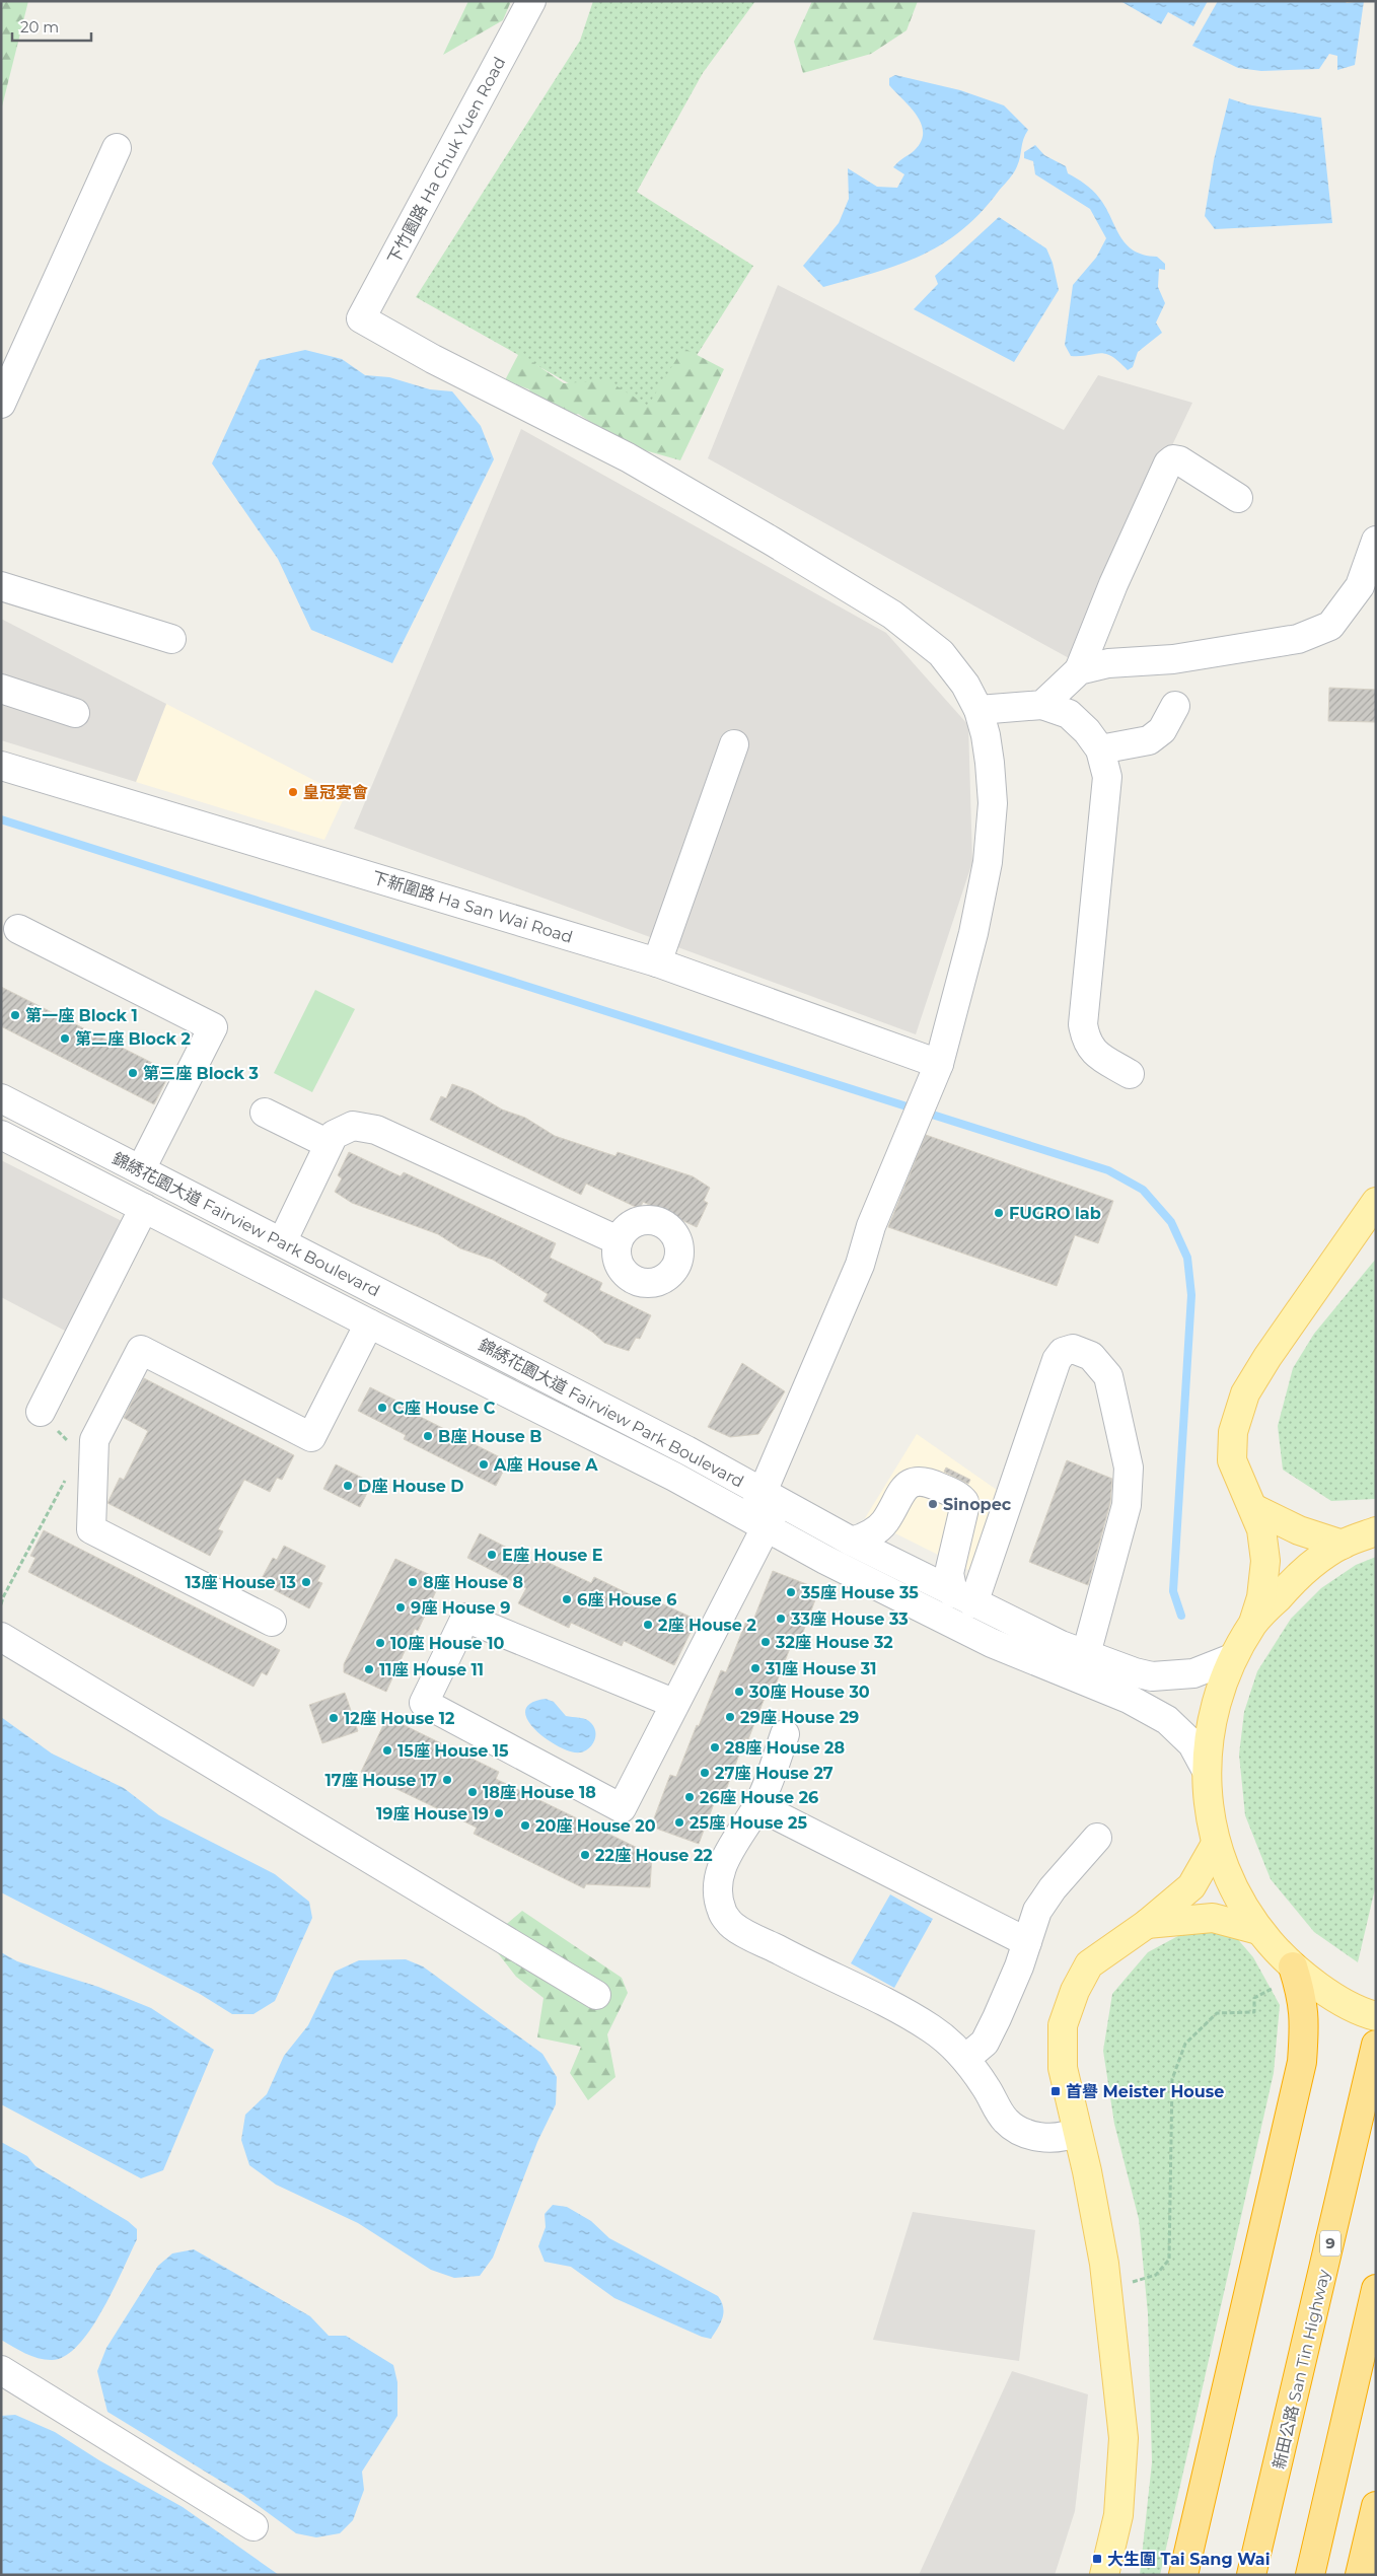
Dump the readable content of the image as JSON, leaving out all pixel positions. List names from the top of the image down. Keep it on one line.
{"streets":{"highway":["9","新田公路 San Tin Highway"],"street":["下竹園路 Ha Chuk Yuen Road","下新圍路 Ha San Wai Road","錦綉花園大道 Fairview Park Boulevard"]},"places":{"other":["皇冠宴會","第一座 Block 1","第二座 Block 2","第三座 Block 3","FUGRO lab","C座 House C","B座 House B","A座 House A","D座 House D","Sinopec","E座 House E","13座 House 13","8座 House 8","35座 House 35","6座 House 6","9座 House 9","33座 House 33","2座 House 2","32座 House 32","10座 House 10","31座 House 31","11座 House 11","30座 House 30","29座 House 29","12座 House 12","28座 House 28","15座 House 15","27座 House 27","17座 House 17","18座 House 18","26座 House 26","19座 House 19","25座 House 25","20座 House 20","22座 House 22"],"transit":["首譽 Meister House","大生圍 Tai Sang Wai"]},"scale_bar":"20 m"}
